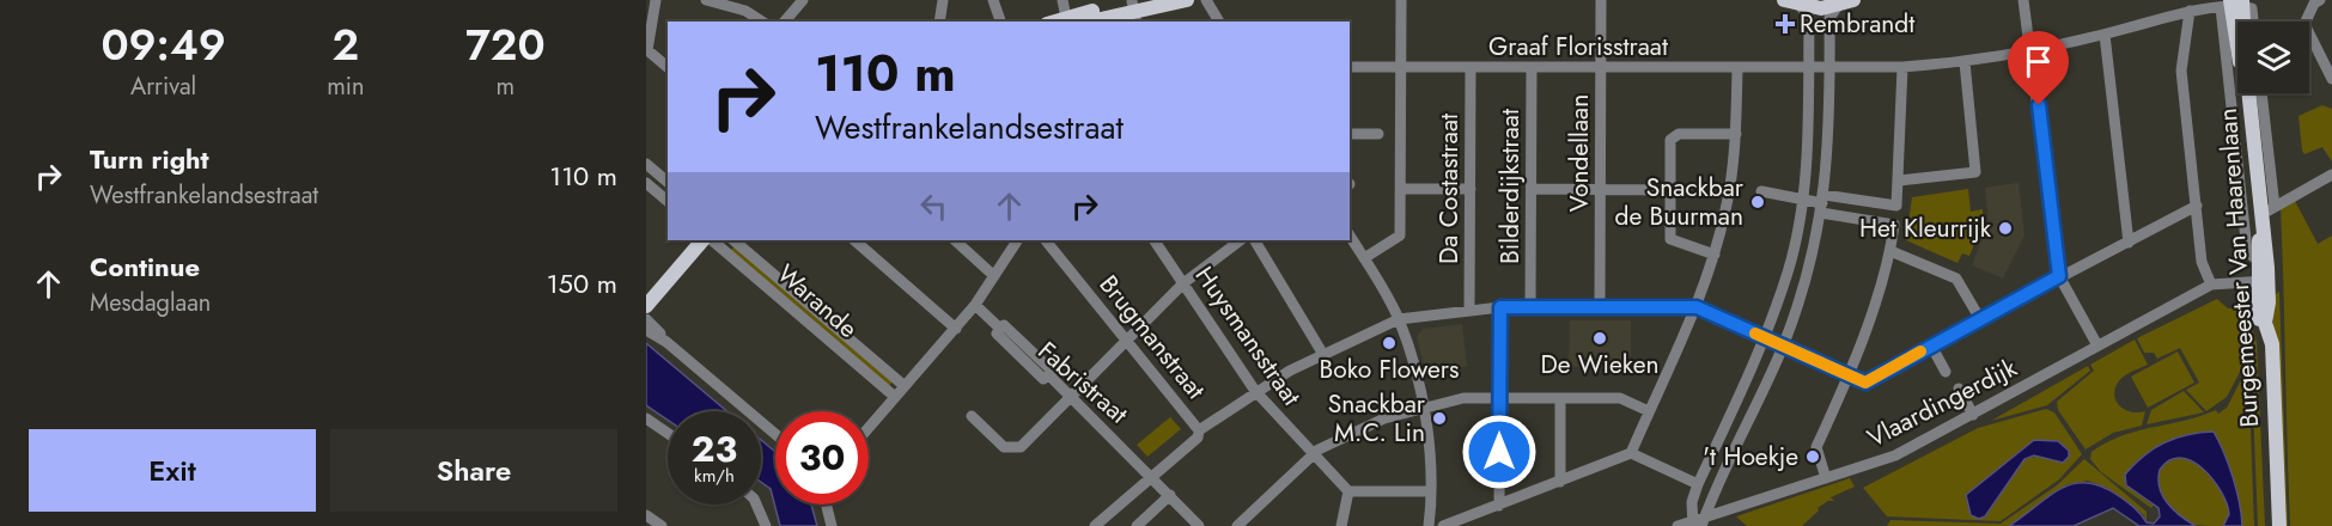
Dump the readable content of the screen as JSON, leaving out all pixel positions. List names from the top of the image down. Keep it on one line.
{"streets":{"main road":["Burgemeester Van Haarenlaan"],"street":["Graaf Florisstraat","Vondellaan","Bilderdijkstraat","Da Costastraat","Warande","Huysmansstraat","Brugmanstraat","Fabristraat","Vlaardingerdijk"]},"crossings":[["Graaf Florisstraat","Vondellaan"],["Graaf Florisstraat","Bilderdijkstraat"],["Graaf Florisstraat","Da Costastraat"],["Graaf Florisstraat","Burgemeester Van Haarenlaan"],["Burgemeester Van Haarenlaan","Vlaardingerdijk"]],"places":{"health":["Rembrandt"],"other":["Snackbar de Buurman","Het Kleurrijk","De Wieken","Boko Flowers","Snackbar M.C. Lin","'t Hoekje"]},"page":{"eta":["09:49","Arrival","2","min","720","m"],"turn":["110 m","Westfrankelandsestraat"],"list":[{"name":"Turn right","note":"Westfrankelandsestraat","value":"110 m"},{"name":"Continue","note":"Mesdaglaan","value":"150 m"}],"speed":"23 km/h","limit":"30","buttons":["Exit","Share"]}}
